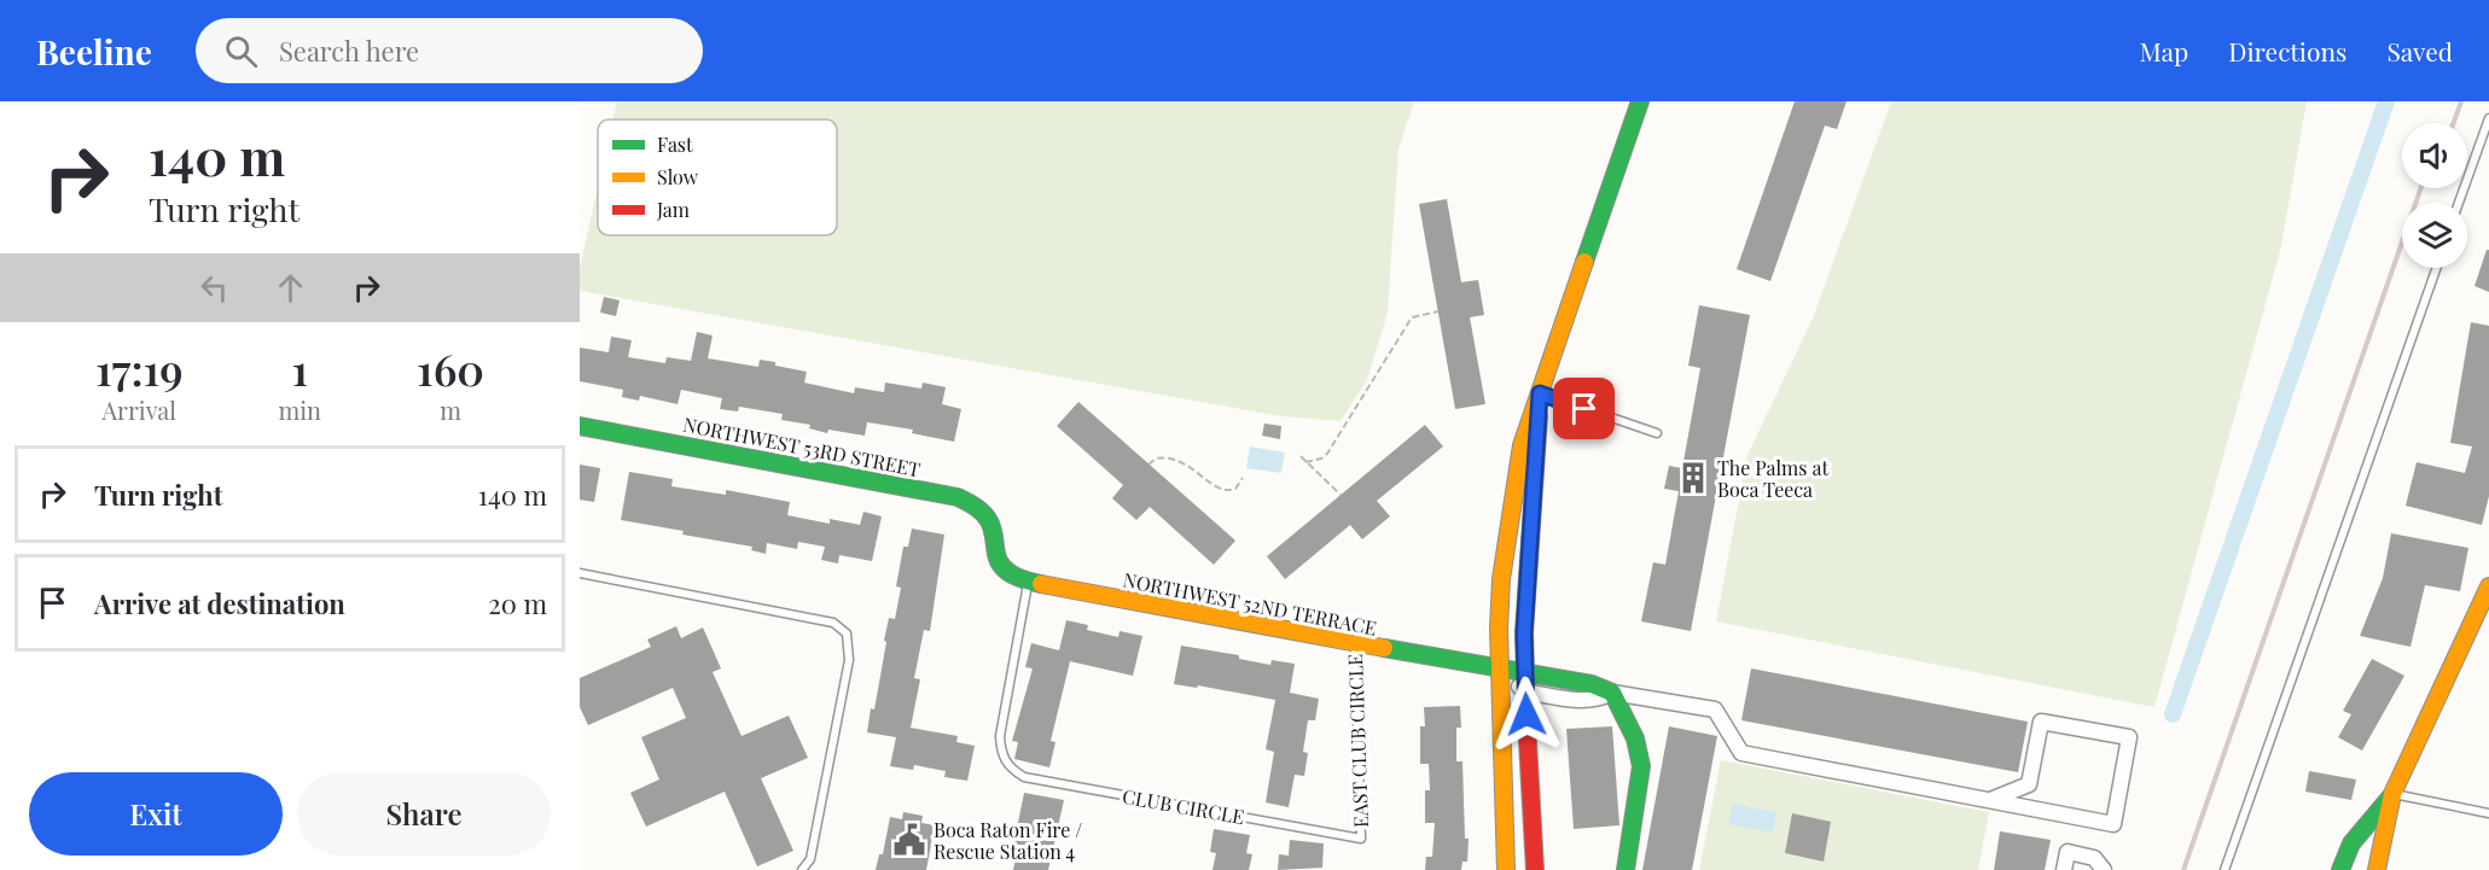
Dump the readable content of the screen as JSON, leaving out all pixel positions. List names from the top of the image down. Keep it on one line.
{"streets":{"street":["NORTHWEST 53RD STREET","NORTHWEST 52ND TERRACE"],"lane":["EAST CLUB CIRCLE","CLUB CIRCLE"]},"crossings":[["NORTHWEST 53RD STREET","NORTHWEST 52ND TERRACE"],["NORTHWEST 52ND TERRACE","EAST CLUB CIRCLE"],["NORTHWEST 52ND TERRACE","CLUB CIRCLE"],["EAST CLUB CIRCLE","CLUB CIRCLE"]],"places":{"building":["The Palms at Boca Teeca"],"public building":["Boca Raton Fire / Rescue Station 4"]},"legend":["Fast","Slow","Jam"],"page":{"header":"Beeline","search":"Search here","nav":["Map","Directions","Saved"],"turn":["140 m","Turn right"],"eta":["17:19","Arrival","1","min","160","m"],"list":[{"name":"Turn right","value":"140 m"},{"name":"Arrive at destination","value":"20 m"}],"buttons":["Exit","Share"]}}
